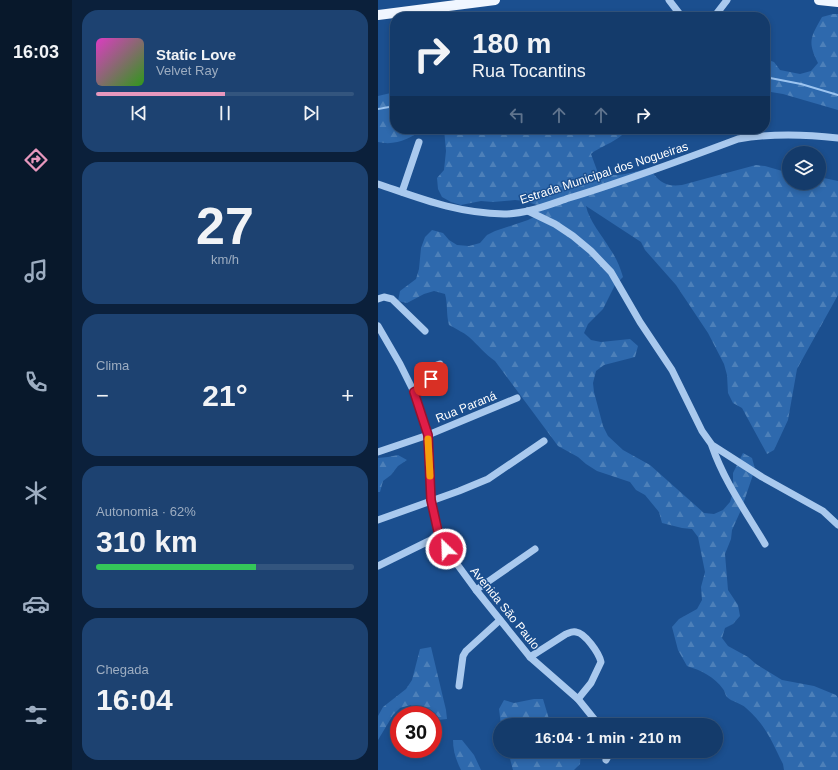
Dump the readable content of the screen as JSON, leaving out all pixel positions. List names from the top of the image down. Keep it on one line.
{"streets":{"street":["Estrada Municipal dos Nogueiras","Rua Paraná","Avenida São Paulo"]},"crossings":[["Rua Paraná","Avenida São Paulo"]],"page":{"tabs":"16:03","turn":["180 m","Rua Tocantins"],"song":["Static Love","Velvet Ray"],"tile":[["27","km/h"],"Clima",["Autonomia · 62%","310 km"],["Chegada","16:04"]],"heat":["−","21°","+"],"limit":"30","trip":"16:04 · 1 min · 210 m"}}
